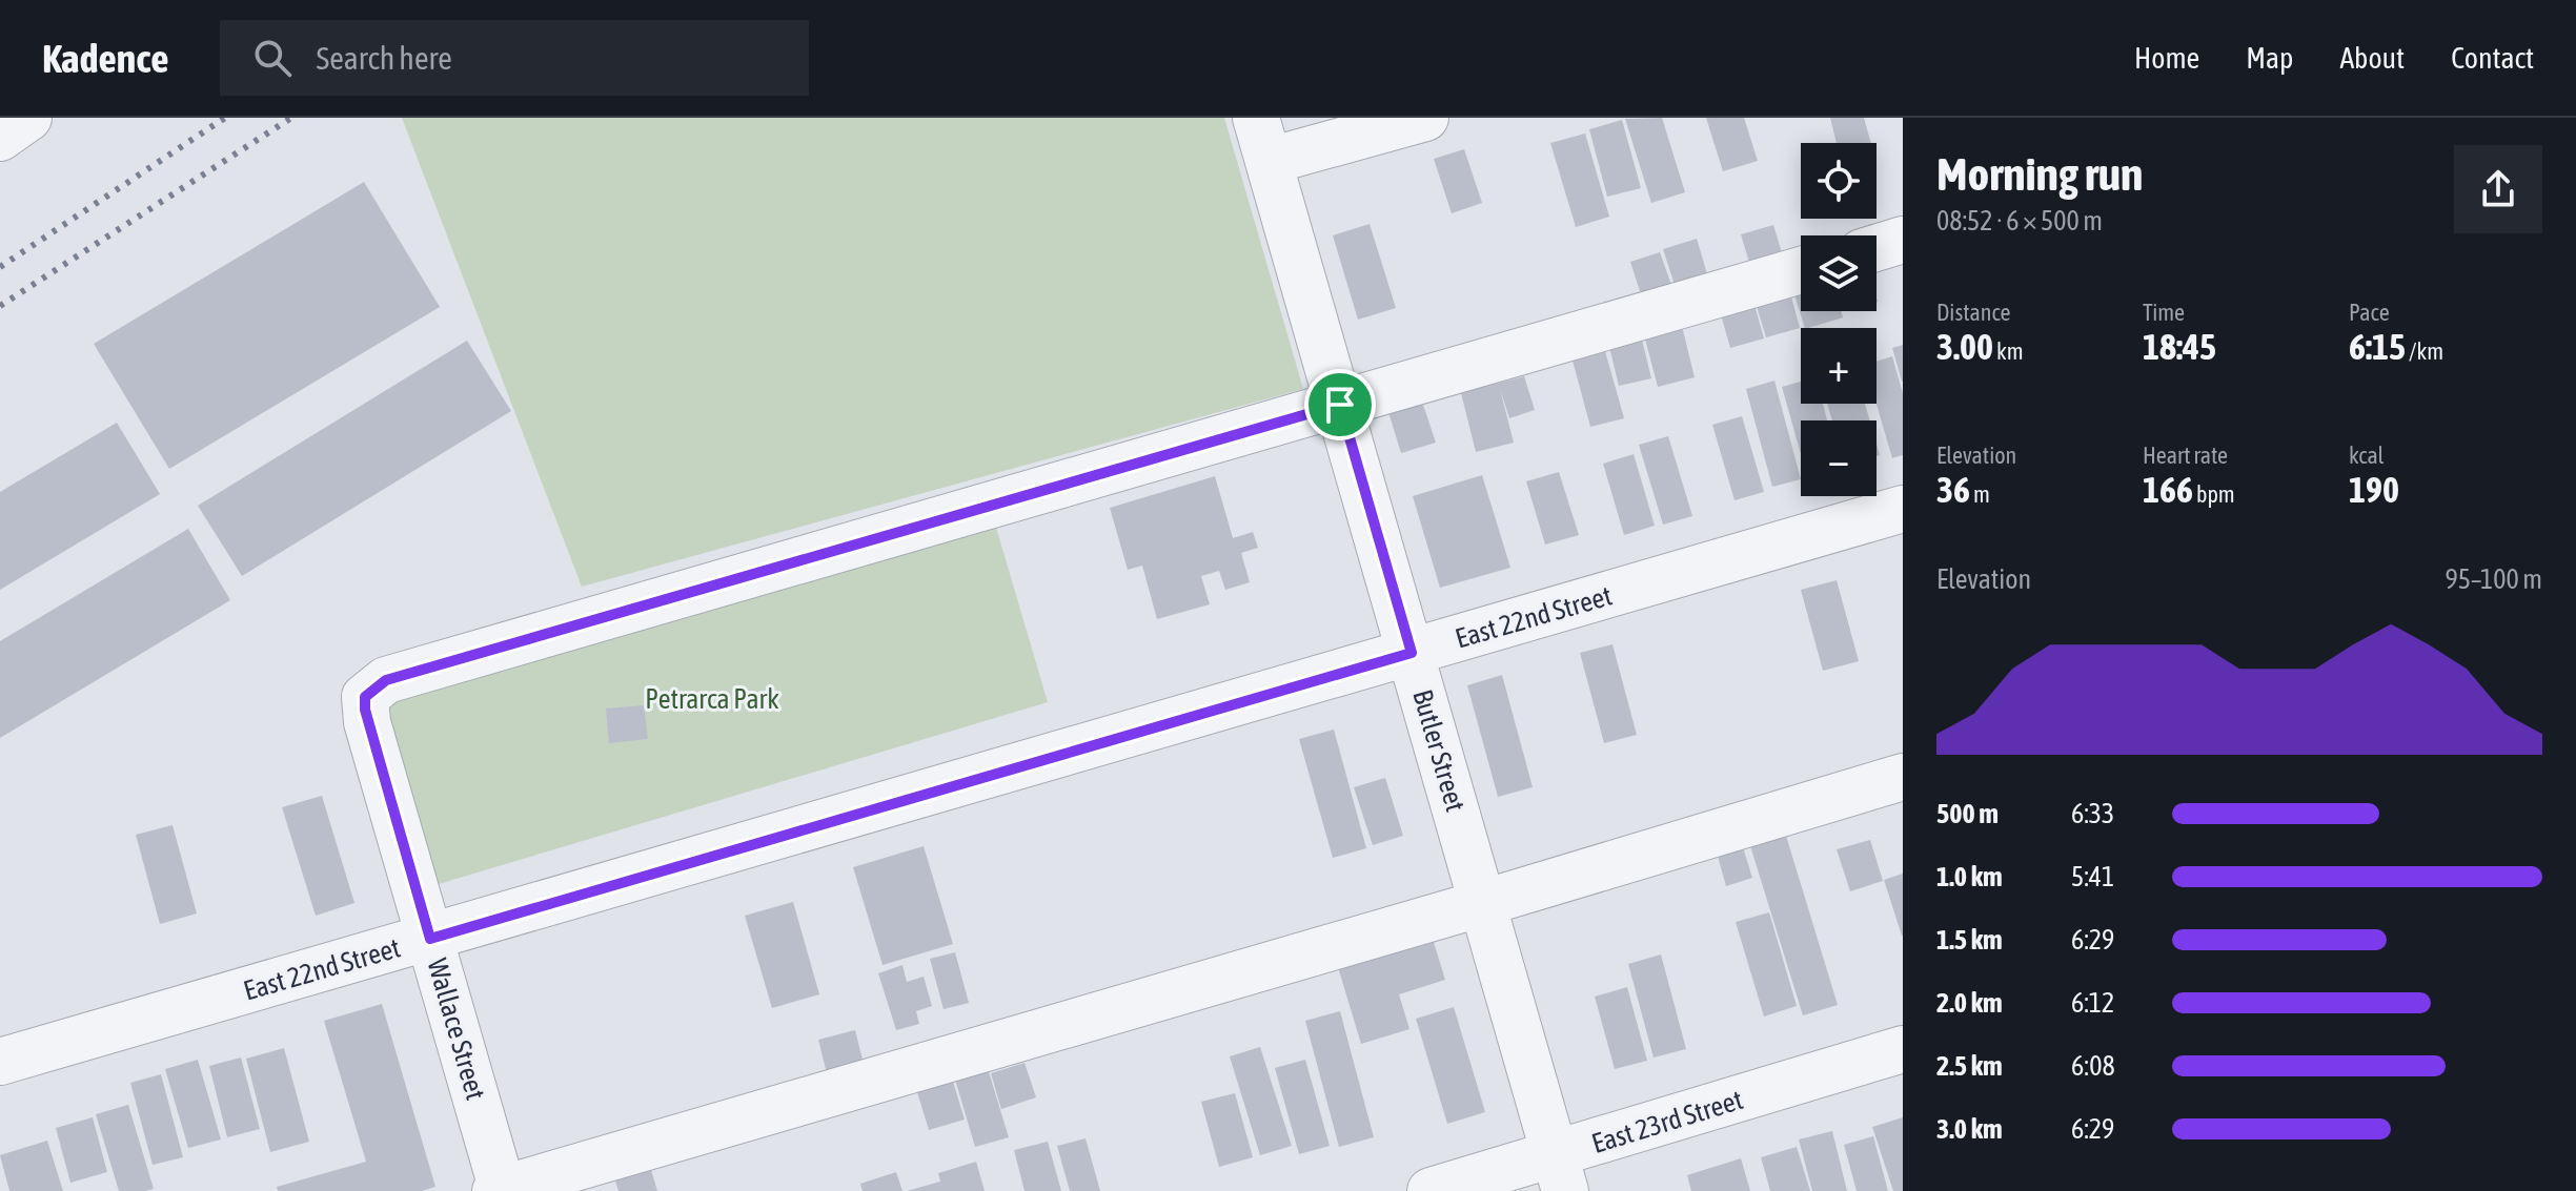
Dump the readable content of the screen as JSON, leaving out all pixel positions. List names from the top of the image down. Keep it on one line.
{"streets":{"street":["East 22nd Street","Butler Street","Wallace Street","East 23rd Street"]},"crossings":[["East 22nd Street","Butler Street"],["East 22nd Street","Wallace Street"],["Butler Street","Wallace Street"],["Butler Street","East 23rd Street"]],"parks":["Petrarca Park"],"page":{"header":"Kadence","search":"Search here","nav":["Home","Map","About","Contact"],"heading":["Morning run","08:52 · 6 × 500 m"],"map_buttons":["+","−"],"stats":[["Distance","3.00 km"],["Time","18:45"],["Pace","6:15 /km"],["Elevation","36 m"],["Heart rate","166 bpm"],["kcal","190"]],"chart":["Elevation","95–100 m"],"list":[{"name":"500 m","note":"6:33"},{"name":"1.0 km","note":"5:41"},{"name":"1.5 km","note":"6:29"},{"name":"2.0 km","note":"6:12"},{"name":"2.5 km","note":"6:08"},{"name":"3.0 km","note":"6:29"}]}}
